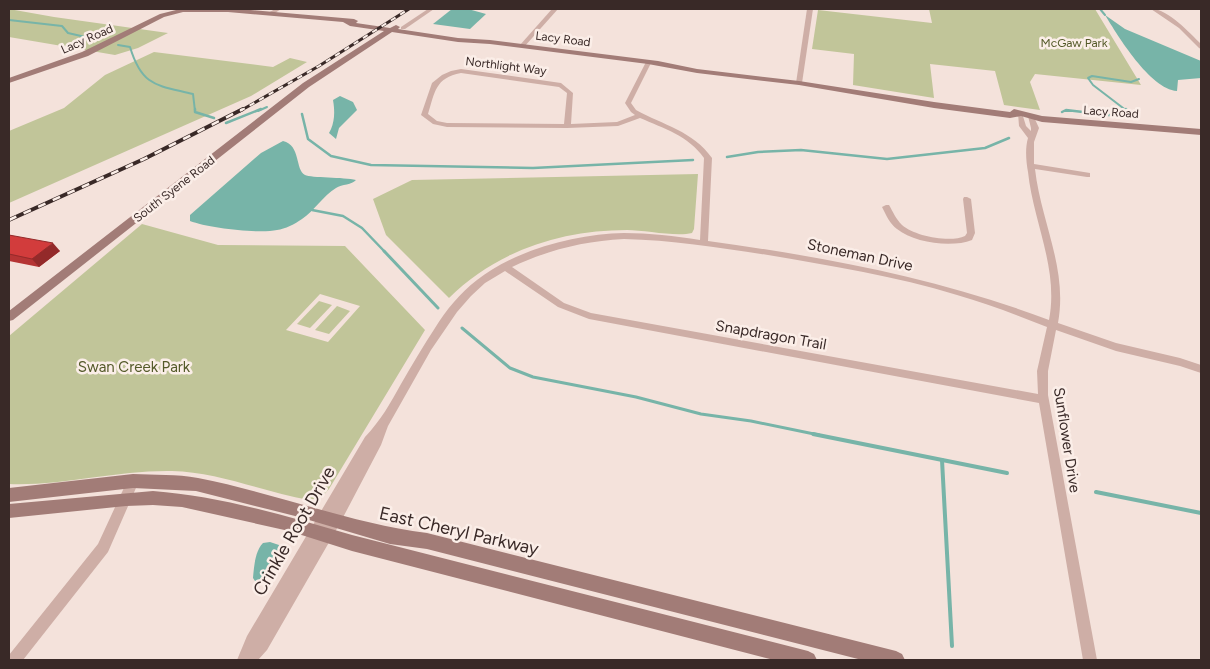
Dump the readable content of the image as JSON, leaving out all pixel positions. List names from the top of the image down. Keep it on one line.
{"streets":{"main road":["Lacy Road","South Syene Road","East Cheryl Parkway"],"street":["Northlight Way","Stoneman Drive","Snapdragon Trail","Sunflower Drive","Crinkle Root Drive"]},"crossings":[["Lacy Road","South Syene Road"],["Lacy Road","Sunflower Drive"],["Stoneman Drive","Snapdragon Trail"],["Stoneman Drive","Sunflower Drive"],["Stoneman Drive","Crinkle Root Drive"],["Snapdragon Trail","Sunflower Drive"],["Snapdragon Trail","Crinkle Root Drive"],["Crinkle Root Drive","East Cheryl Parkway"]],"parks":["McGaw Park","Swan Creek Park"]}
